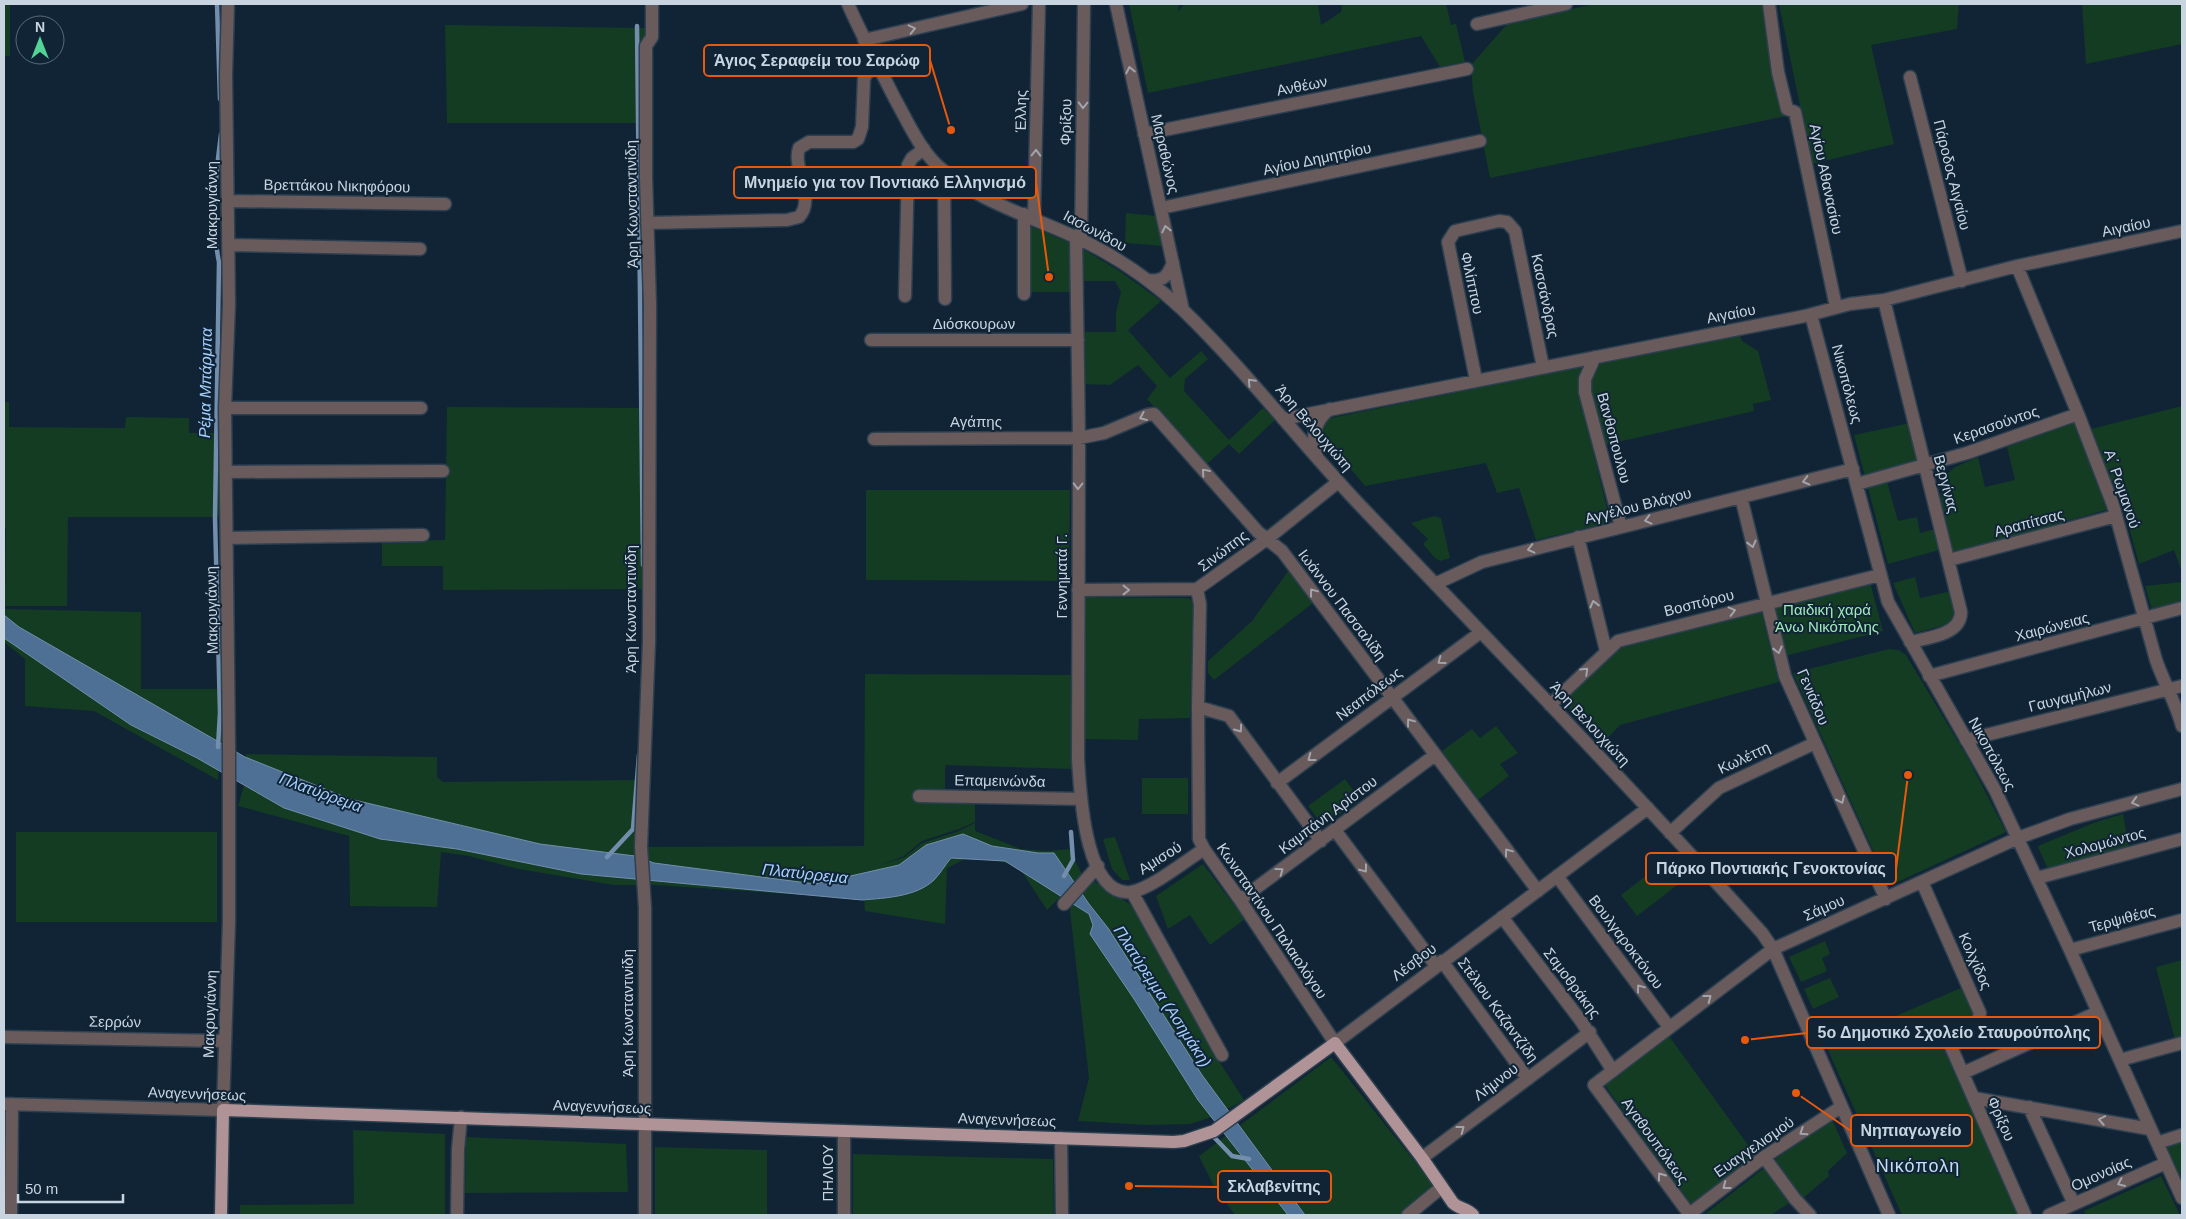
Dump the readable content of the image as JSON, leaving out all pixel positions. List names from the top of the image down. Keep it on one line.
{"streets":{"main road":["Μακρυγιάννη","Κωνσταντίνου Παλαιολόγου","Λέσβου","Αναγεννήσεως"],"street":["Ανθέων","Έλλης","Φρίξου","Μαραθώνος","Αγίου Δημητρίου","Πάροδος Αιγαίου","Αγίου Αθανασίου","Βρεττάκου Νικηφόρου","Άρη Κωνσταντινίδη","Αιγαίου","Ιασωνίδου","Φιλίππου","Κασσάνδρας","Διόσκουρων","Νικοπόλεως","Αγάπης","Κερασούντος","Άρη Βελουχιώτη","Βανθοπουλου","Βεργίνας","Α΄ Ρωμανού","Αγγέλου Βλάχου","Αραπίτσας","Σινώπης","Γεννηματά Γ.","Βοσπόρου","Ιωάννου Πασσαλίδη","Χαιρώνειας","Νεαπόλεως","Γενιάδου","Γαυγαμήλων","Κωλέττη","Επαμεινώνδα","Καμπάνη Αρίστου","Χολομώντος","Αμισού","Σάμου","Τερψιθέας","Βουλγαροκτόνου","Κολχίδος","Σαμοθράκης","Στέλιου Καζαντζίδη","Σερρών","Λήμνου","Αγαθουπόλεως","Ευαγγελισμού","ΠΗΛΙΟΥ","Ομονοίας"]},"crossings":[["Ανθέων","Μαραθώνος"],["Έλλης","Ιασωνίδου"],["Φρίξου","Ιασωνίδου"],["Φρίξου","Γεννηματά Γ."],["Φρίξου","Κολχίδος"],["Μαραθώνος","Αγίου Δημητρίου"],["Μαραθώνος","Ιασωνίδου"],["Μαραθώνος","Άρη Βελουχιώτη"],["Πάροδος Αιγαίου","Αιγαίου"],["Αγίου Αθανασίου","Αιγαίου"],["Βρεττάκου Νικηφόρου","Μακρυγιάννη"],["Άρη Κωνσταντινίδη","Αναγεννήσεως"],["Μακρυγιάννη","Σερρών"],["Μακρυγιάννη","Αναγεννήσεως"],["Αιγαίου","Φιλίππου"],["Αιγαίου","Κασσάνδρας"],["Αιγαίου","Νικοπόλεως"],["Αιγαίου","Άρη Βελουχιώτη"],["Αιγαίου","Βανθοπουλου"],["Αιγαίου","Βεργίνας"],["Αιγαίου","Α΄ Ρωμανού"],["Ιασωνίδου","Άρη Βελουχιώτη"],["Ιασωνίδου","Γεννηματά Γ."],["Φιλίππου","Κασσάνδρας"],["Διόσκουρων","Γεννηματά Γ."],["Νικοπόλεως","Κερασούντος"],["Νικοπόλεως","Βεργίνας"],["Νικοπόλεως","Αγγέλου Βλάχου"],["Νικοπόλεως","Βοσπόρου"],["Νικοπόλεως","Χαιρώνειας"],["Νικοπόλεως","Γαυγαμήλων"],["Νικοπόλεως","Χολομώντος"],["Νικοπόλεως","Σάμου"],["Νικοπόλεως","Τερψιθέας"],["Νικοπόλεως","Ομονοίας"],["Αγάπης","Γεννηματά Γ."],["Αγάπης","Ιωάννου Πασσαλίδη"],["Κερασούντος","Βεργίνας"],["Κερασούντος","Α΄ Ρωμανού"],["Άρη Βελουχιώτη","Αγγέλου Βλάχου"],["Άρη Βελουχιώτη","Σινώπης"],["Άρη Βελουχιώτη","Βοσπόρου"],["Άρη Βελουχιώτη","Νεαπόλεως"],["Άρη Βελουχιώτη","Κωλέττη"],["Άρη Βελουχιώτη","Σάμου"],["Άρη Βελουχιώτη","Λέσβου"],["Άρη Βελουχιώτη","Ευαγγελισμού"],["Βανθοπουλου","Αγγέλου Βλάχου"],["Βεργίνας","Αραπίτσας"],["Α΄ Ρωμανού","Αραπίτσας"],["Α΄ Ρωμανού","Χαιρώνειας"],["Α΄ Ρωμανού","Γαυγαμήλων"],["Αγγέλου Βλάχου","Γενιάδου"],["Σινώπης","Γεννηματά Γ."],["Σινώπης","Ιωάννου Πασσαλίδη"],["Σινώπης","Κωνσταντίνου Παλαιολόγου"],["Γεννηματά Γ.","Ιωάννου Πασσαλίδη"],["Γεννηματά Γ.","Επαμεινώνδα"],["Γεννηματά Γ.","Αμισού"],["Βοσπόρου","Γενιάδου"],["Ιωάννου Πασσαλίδη","Νεαπόλεως"],["Ιωάννου Πασσαλίδη","Καμπάνη Αρίστου"],["Ιωάννου Πασσαλίδη","Λέσβου"],["Γενιάδου","Κωλέττη"],["Γενιάδου","Σάμου"],["Καμπάνη Αρίστου","Κωνσταντίνου Παλαιολόγου"],["Καμπάνη Αρίστου","Στέλιου Καζαντζίδη"],["Αμισού","Κωνσταντίνου Παλαιολόγου"],["Σάμου","Βουλγαροκτόνου"],["Σάμου","Κολχίδος"],["Σάμου","Σαμοθράκης"],["Σάμου","Αγαθουπόλεως"],["Κωνσταντίνου Παλαιολόγου","Λέσβου"],["Κωνσταντίνου Παλαιολόγου","Λήμνου"],["Βουλγαροκτόνου","Λέσβου"],["Λέσβου","Σαμοθράκης"],["Λέσβου","Στέλιου Καζαντζίδη"],["Λέσβου","Αναγεννήσεως"],["Σαμοθράκης","Λήμνου"],["Στέλιου Καζαντζίδη","Λήμνου"],["Αναγεννήσεως","ΠΗΛΙΟΥ"],["Αγαθουπόλεως","Ευαγγελισμού"]],"one_way":["Έλλης","Φρίξου","Μαραθώνος","Αγγέλου Βλάχου","Σινώπης","Βοσπόρου","Ιωάννου Πασσαλίδη","Νεαπόλεως","Γενιάδου","Καμπάνη Αρίστου","Βουλγαροκτόνου","Στέλιου Καζαντζίδη","Λήμνου","Αγαθουπόλεως","Ευαγγελισμού","Ομονοίας"],"districts":["Νικόπολη"],"water":["Ρέμα Μπάρμπα","Πλατύρρεμα","Πλατύρεμμα (Ασημάκη)"],"parks":["Παιδική χαρά Άνω Νικόπολης"],"places":["Άγιος Σεραφείμ του Σαρώφ","Μνημείο για τον Ποντιακό Ελληνισμό","Πάρκο Ποντιακής Γενοκτονίας","5ο Δημοτικό Σχολείο Σταυρούπολης","Νηπιαγωγείο","Σκλαβενίτης"],"scale_bar":"50 m","north":"top"}
